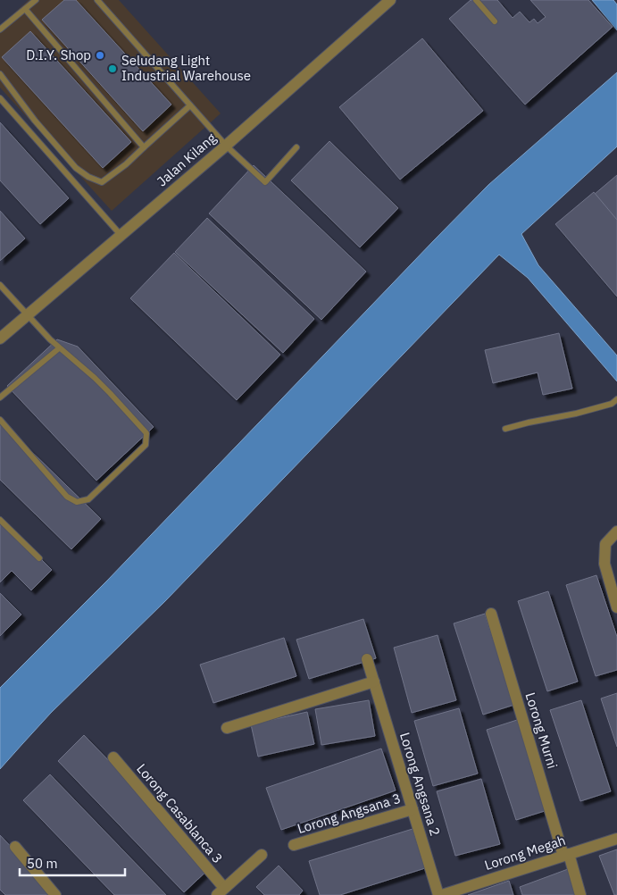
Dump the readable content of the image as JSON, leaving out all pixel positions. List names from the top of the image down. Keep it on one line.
{"streets":{"street":["Jalan Kilang","Lorong Murni","Lorong Angsana 2","Lorong Casablanca 3","Lorong Angsana 3","Lorong Megah"]},"crossings":[["Lorong Murni","Lorong Megah"],["Lorong Angsana 2","Lorong Angsana 3"]],"places":["D.I.Y. Shop","Seludang Light Industrial Warehouse"],"scale_bar":"50 m"}
